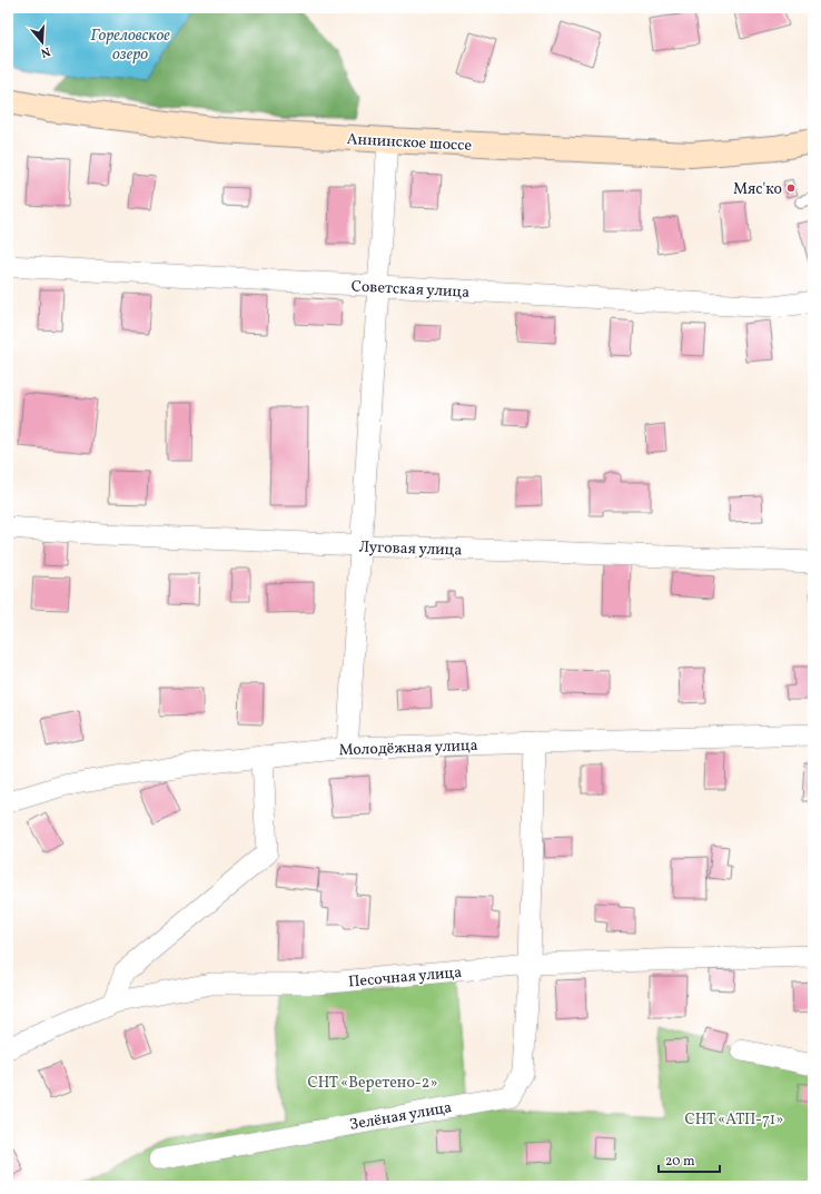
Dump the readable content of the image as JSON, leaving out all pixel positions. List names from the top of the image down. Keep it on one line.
{"streets":{"main road":["Аннинское шоссе"],"street":["Советская улица","Луговая улица","Молодёжная улица","Песочная улица","Зелёная улица"]},"crossings":[["Молодёжная улица","Зелёная улица"],["Песочная улица","Зелёная улица"]],"water":["Гореловское озеро"],"parks":["СНТ «Веретено-2»","СНТ «АТП-71»"],"places":["Мяс'ко"],"scale_bar":"20 m","north":"bottom"}
